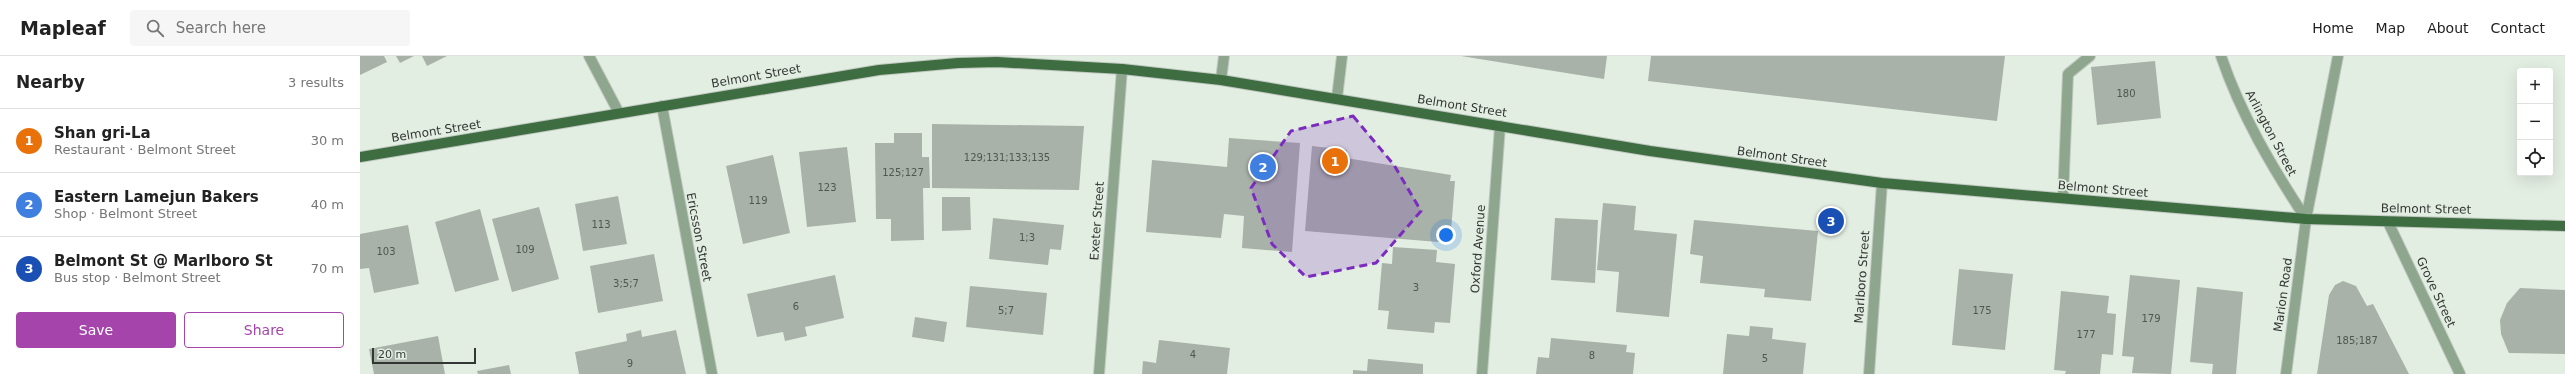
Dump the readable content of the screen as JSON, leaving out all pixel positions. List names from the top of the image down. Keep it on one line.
{"streets":{"main road":["Belmont Street"],"street":["Arlington Street","Exeter Street","Ericsson Street","Oxford Avenue","Marlboro Street","Grove Street","Marion Road"]},"crossings":[["Belmont Street","Arlington Street"],["Belmont Street","Exeter Street"],["Belmont Street","Ericsson Street"],["Belmont Street","Oxford Avenue"],["Belmont Street","Marlboro Street"],["Belmont Street","Grove Street"],["Belmont Street","Marion Road"],["Arlington Street","Marion Road"]],"house_numbers":["180","129;131;133;135","125;127","123","119","113","1;3","109","103","3;5;7","3","6","5;7","175","179","177","185;187","4","8","5","9"],"scale_bar":"20 m","page":{"header":"Mapleaf","search":"Search here","nav":["Home","Map","About","Contact"],"heading":["Nearby","3 results"],"map_buttons":["+","−"],"list":[{"mark":"1","name":"Shan gri-La","note":"Restaurant · Belmont Street","value":"30 m"},{"mark":"2","name":"Eastern Lamejun Bakers","note":"Shop · Belmont Street","value":"40 m"},{"mark":"3","name":"Belmont St @ Marlboro St","note":"Bus stop · Belmont Street","value":"70 m"}],"pins":["1","2","3"],"buttons":["Save","Share"],"scale":"20 m"}}
